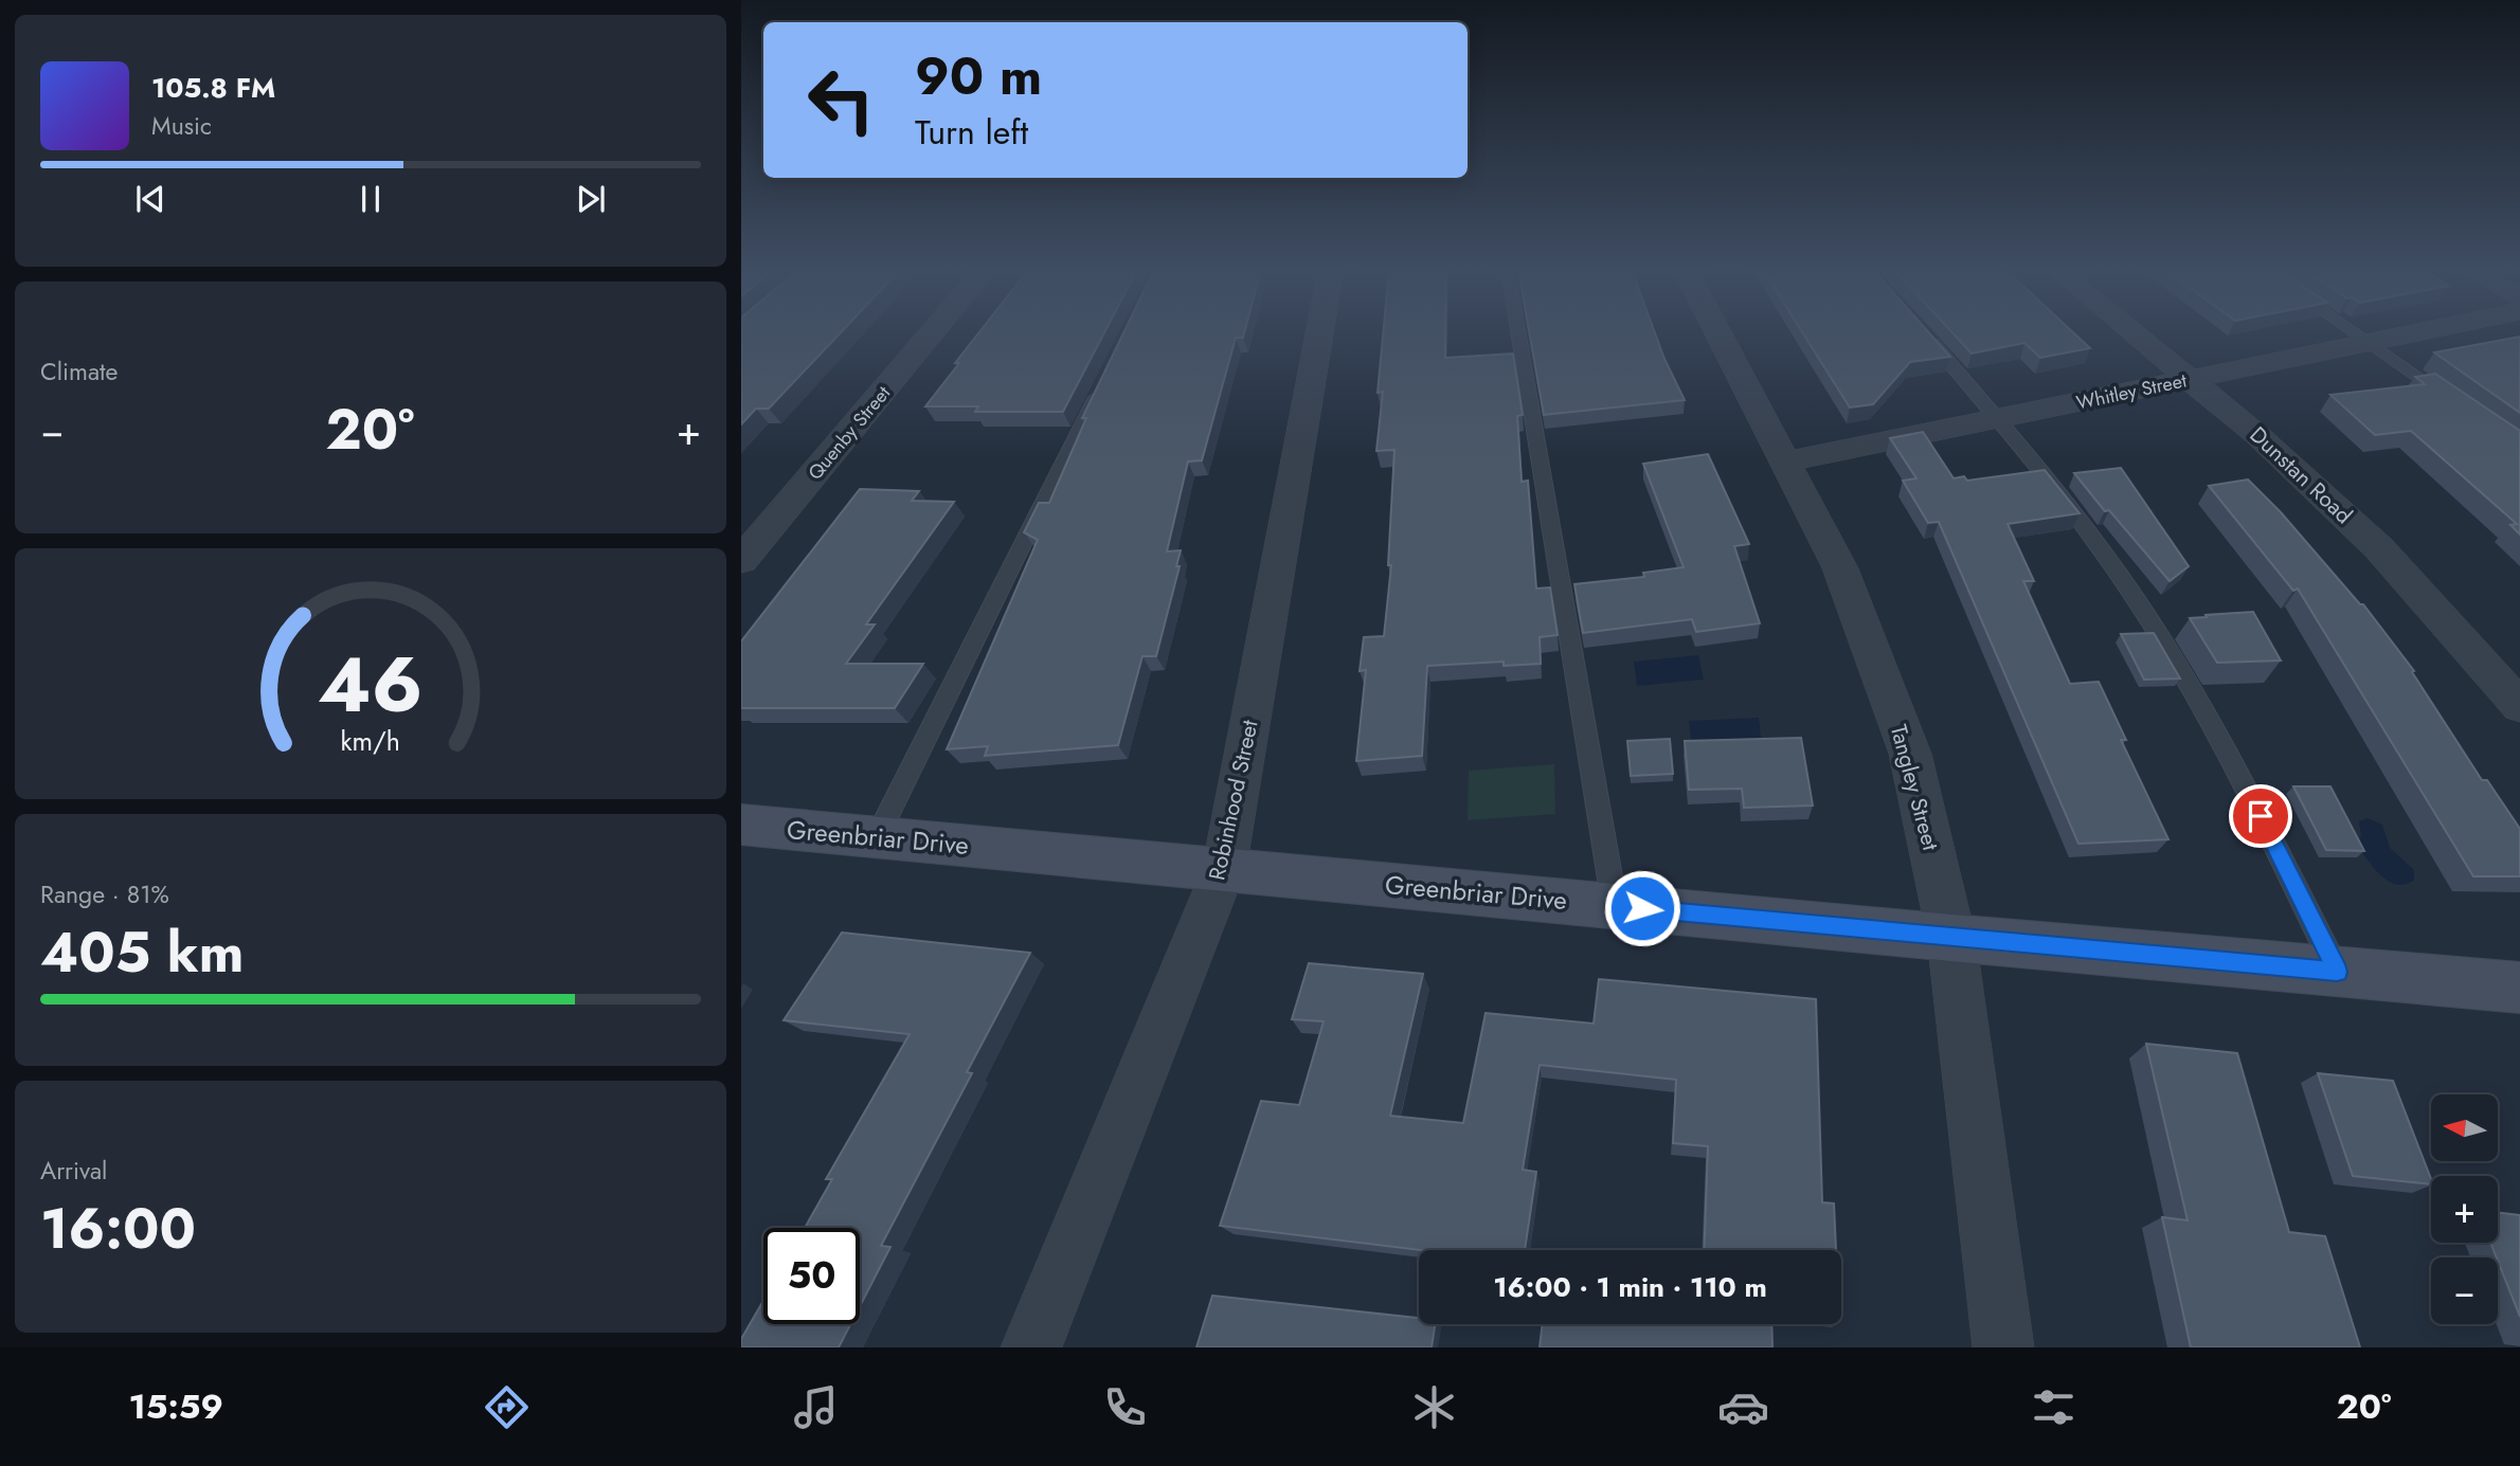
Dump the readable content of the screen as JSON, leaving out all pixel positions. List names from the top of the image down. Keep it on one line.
{"streets":{"main road":["Greenbriar Drive"],"street":["Whitley Street","Quenby Street","Dunstan Road","Tangley Street","Robinhood Street"]},"crossings":[["Whitley Street","Dunstan Road"],["Whitley Street","Tangley Street"],["Tangley Street","Greenbriar Drive"],["Robinhood Street","Greenbriar Drive"]],"north":"left","page":{"turn":["90 m","Turn left"],"song":["105.8 FM","Music"],"tile":["Climate",["Range · 81%","405 km"],["Arrival","16:00"]],"heat":["−","20°","+"],"map_buttons":["+","−"],"limit":"50","trip":"16:00 · 1 min · 110 m","tabs":["15:59","20°"],"gauge":["46","km/h"]}}
